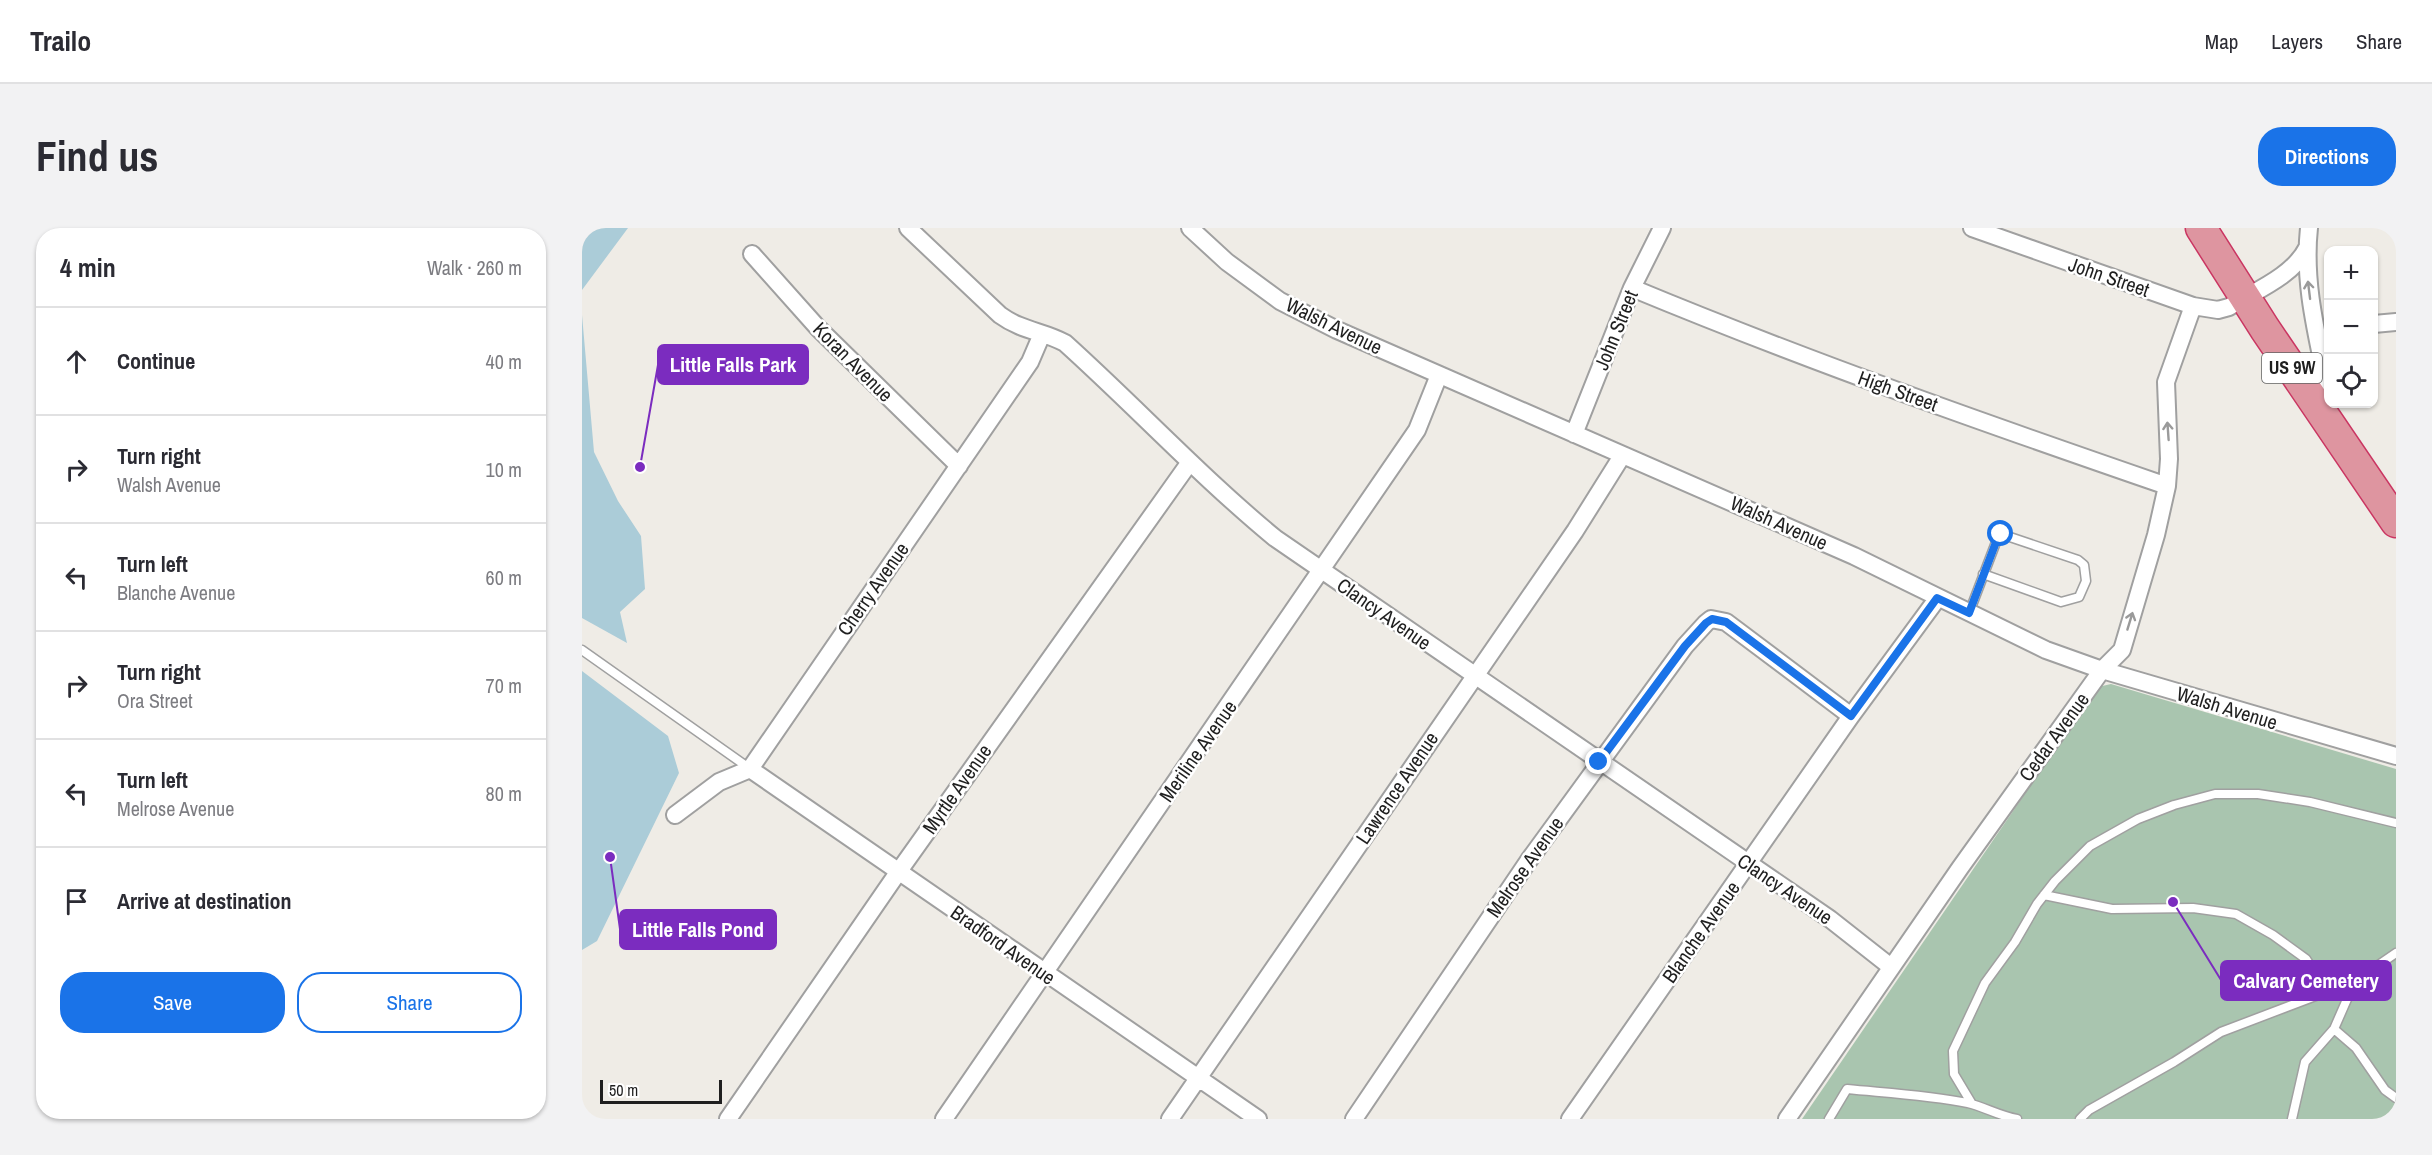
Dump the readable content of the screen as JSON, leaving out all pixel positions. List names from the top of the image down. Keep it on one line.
{"streets":{"highway":["US 9W"],"street":["John Street","Walsh Avenue","Koran Avenue","High Street","Cherry Avenue","Clancy Avenue","Cedar Avenue","Meriline Avenue","Lawrence Avenue","Myrtle Avenue","Melrose Avenue","Blanche Avenue","Bradford Avenue"]},"crossings":[["John Street","Walsh Avenue"],["John Street","US 9W"],["John Street","High Street"],["John Street","Cedar Avenue"],["Walsh Avenue","Cedar Avenue"],["Walsh Avenue","Meriline Avenue"],["Walsh Avenue","Lawrence Avenue"],["Walsh Avenue","Blanche Avenue"],["Koran Avenue","Cherry Avenue"],["High Street","Cedar Avenue"],["Cherry Avenue","Clancy Avenue"],["Cherry Avenue","Bradford Avenue"],["Clancy Avenue","Cedar Avenue"],["Clancy Avenue","Meriline Avenue"],["Clancy Avenue","Lawrence Avenue"],["Clancy Avenue","Myrtle Avenue"],["Clancy Avenue","Melrose Avenue"],["Clancy Avenue","Blanche Avenue"],["Meriline Avenue","Bradford Avenue"],["Lawrence Avenue","Bradford Avenue"],["Myrtle Avenue","Bradford Avenue"],["Melrose Avenue","Blanche Avenue"]],"one_way":["Cedar Avenue"],"places":["Little Falls Park","Little Falls Pond","Calvary Cemetery"],"scale_bar":"50 m","page":{"header":"Trailo","nav":["Map","Layers","Share"],"buttons":["Directions",["Save","Share"]],"title":"Find us","heading":["4 min","Walk · 260 m"],"map_buttons":["+","−"],"list":[["Continue","40 m"],["Turn right","Walsh Avenue","10 m"],["Turn left","Blanche Avenue","60 m"],["Turn right","Ora Street","70 m"],["Turn left","Melrose Avenue","80 m"],"Arrive at destination"],"scale":"50 m"}}
